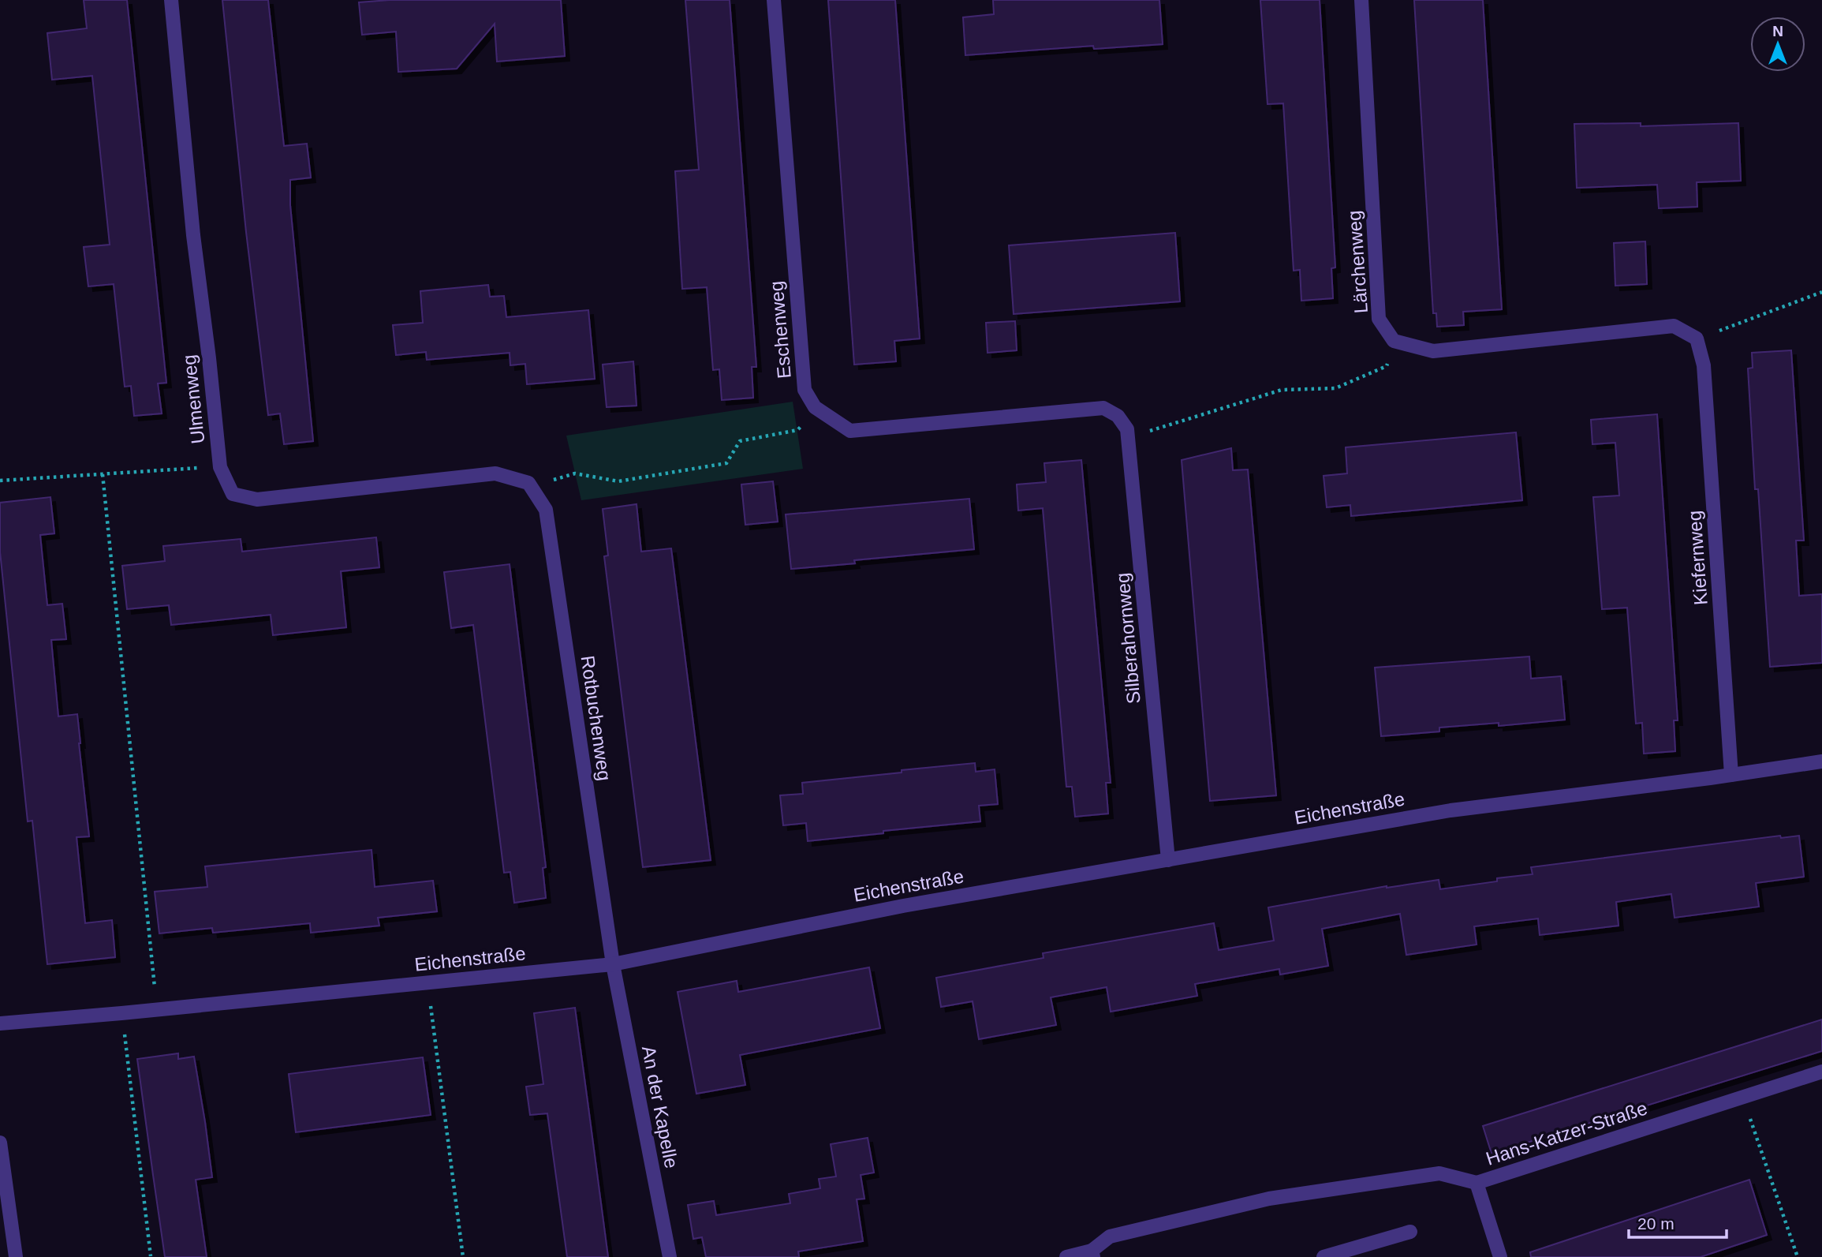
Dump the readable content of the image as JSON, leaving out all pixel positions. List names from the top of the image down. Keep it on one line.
{"streets":{"street":["Lärchenweg","Eschenweg","Ulmenweg","Kiefernweg","Silberahornweg","Rotbuchenweg","Eichenstraße","An der Kapelle","Hans-Katzer-Straße"]},"crossings":[["Eschenweg","Silberahornweg"],["Ulmenweg","Rotbuchenweg"],["Kiefernweg","Eichenstraße"],["Silberahornweg","Eichenstraße"],["Rotbuchenweg","Eichenstraße"],["Rotbuchenweg","An der Kapelle"],["Eichenstraße","An der Kapelle"]],"scale_bar":"20 m","north":"top"}
